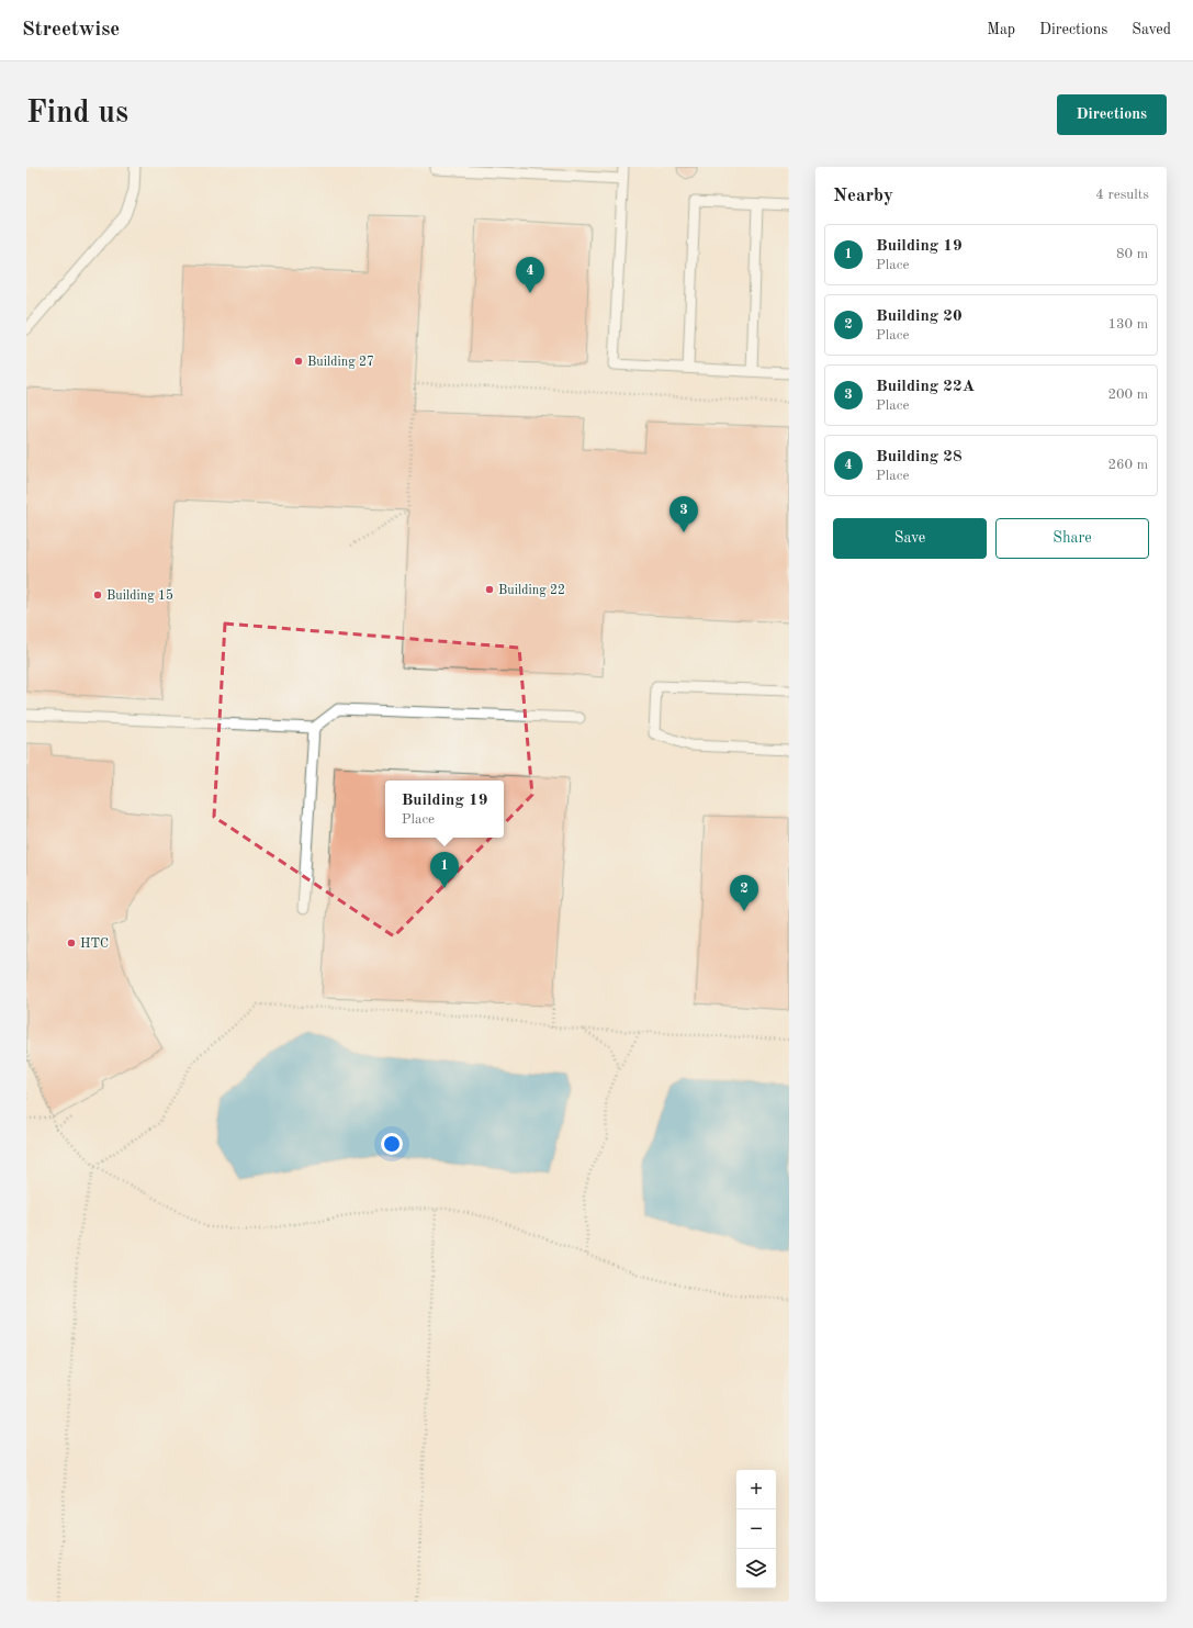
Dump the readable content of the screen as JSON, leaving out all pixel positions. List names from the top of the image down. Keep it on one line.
{"places":["Building 27","Building 22","Building 15","HTC"],"page":{"header":"Streetwise","nav":["Map","Directions","Saved"],"buttons":["Directions",["Save","Share"]],"title":"Find us","heading":["Nearby","4 results"],"list":[{"mark":"1","name":"Building 19","note":"Place","value":"80 m"},{"mark":"2","name":"Building 20","note":"Place","value":"130 m"},{"mark":"3","name":"Building 22A","note":"Place","value":"200 m"},{"mark":"4","name":"Building 28","note":"Place","value":"260 m"}],"pins":["4","3","1","2"],"popup":["Building 19","Place"],"map_buttons":["+","−"]}}
